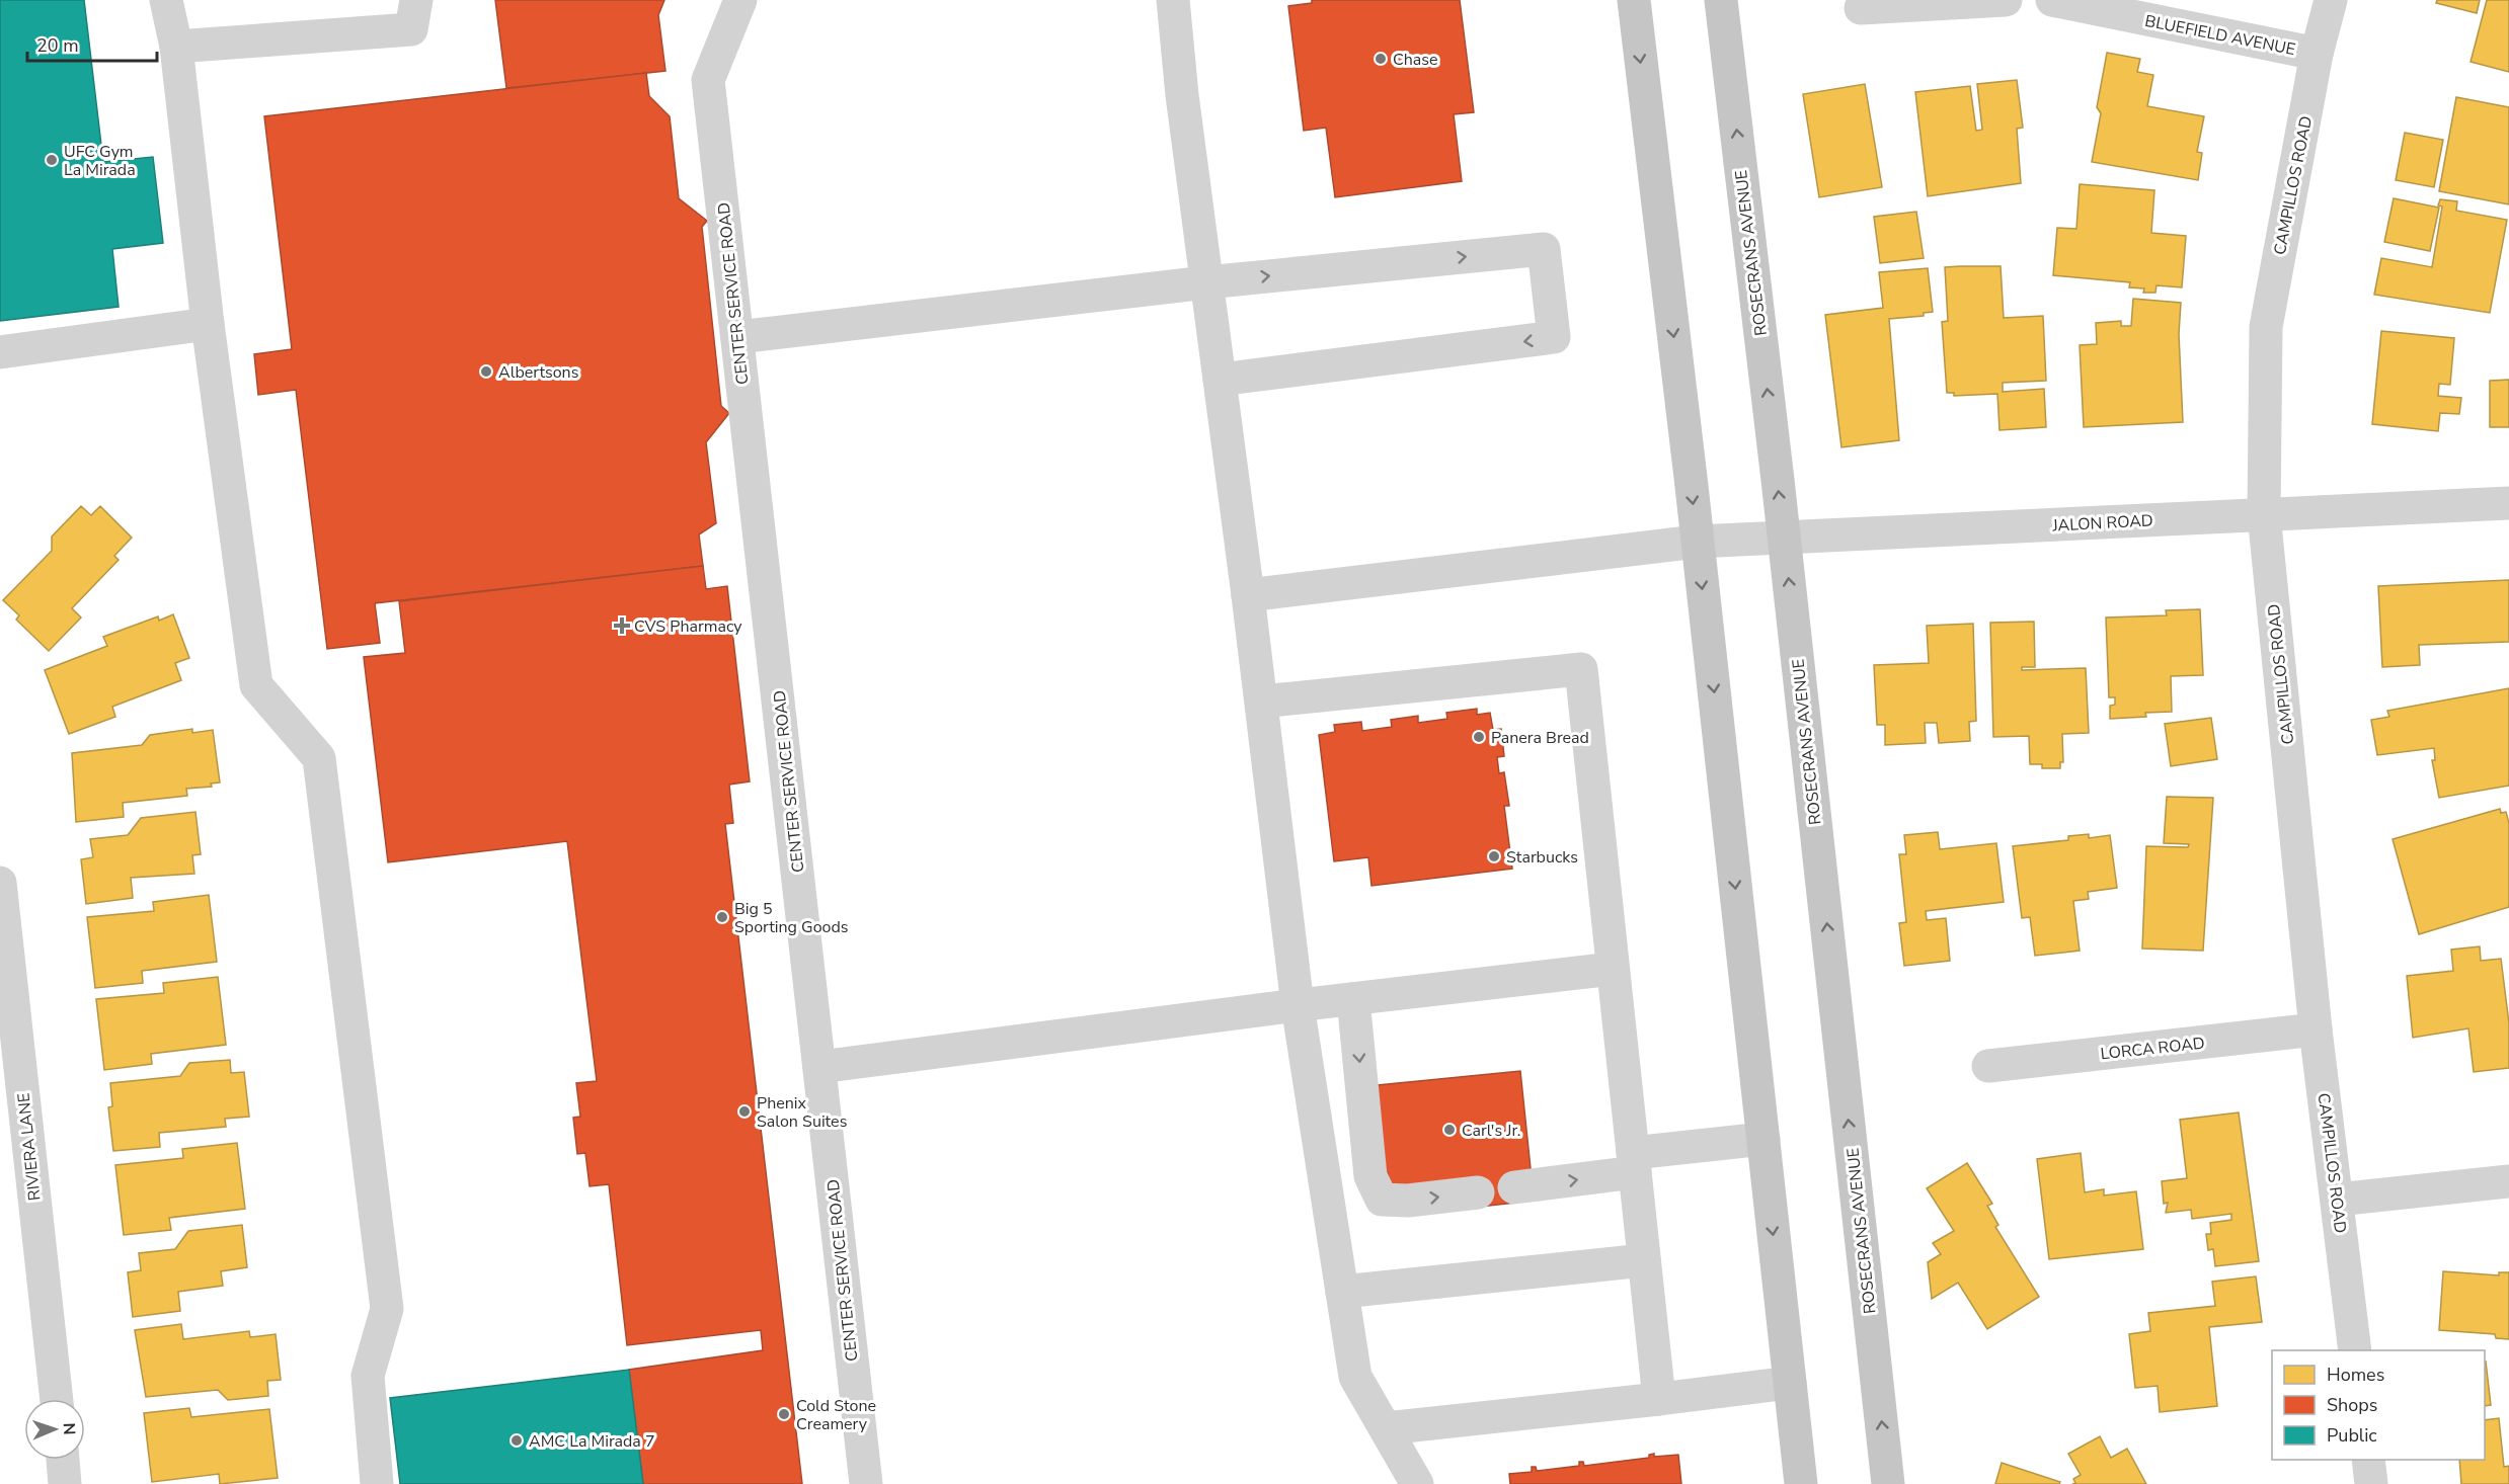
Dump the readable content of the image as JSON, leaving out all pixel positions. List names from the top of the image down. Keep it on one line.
{"streets":{"main road":["ROSECRANS AVENUE"],"street":["BLUEFIELD AVENUE","CAMPILLOS ROAD","CENTER SERVICE ROAD","JALON ROAD","LORCA ROAD","RIVIERA LANE"]},"crossings":[["BLUEFIELD AVENUE","CAMPILLOS ROAD"],["CAMPILLOS ROAD","JALON ROAD"],["CAMPILLOS ROAD","LORCA ROAD"],["ROSECRANS AVENUE","JALON ROAD"]],"places":{"other":["Chase","UFC Gym La Mirada","Albertsons","Panera Bread","Starbucks","Big 5 Sporting Goods","Phenix Salon Suites","Carl's Jr.","Cold Stone Creamery","AMC La Mirada 7"],"health":["CVS Pharmacy"]},"legend":["Homes","Shops","Public"],"scale_bar":"20 m","north":"right"}
